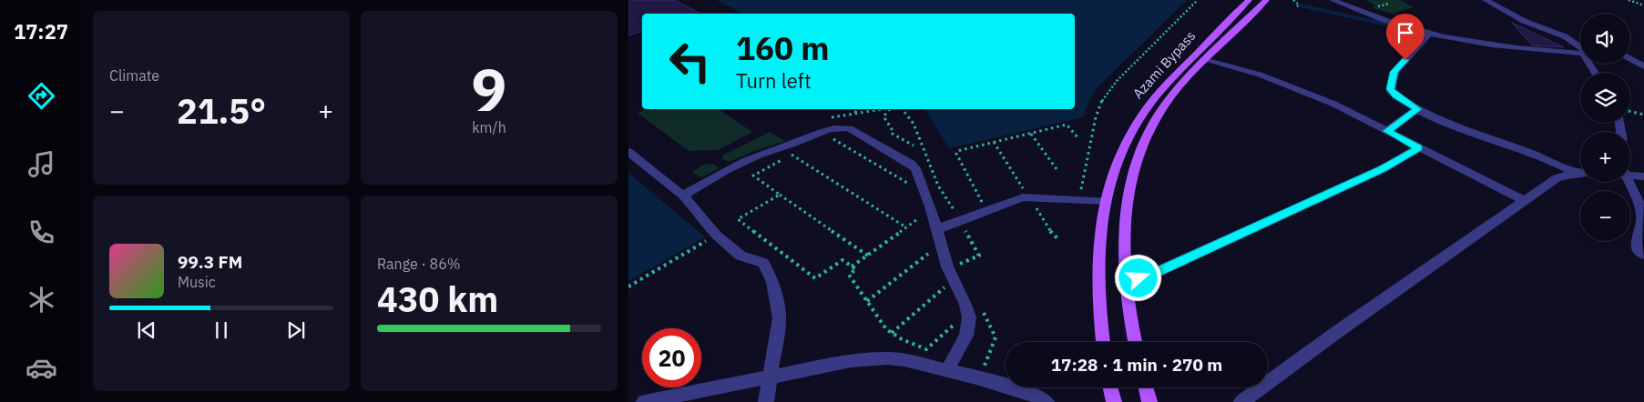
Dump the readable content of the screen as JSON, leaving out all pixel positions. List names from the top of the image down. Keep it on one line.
{"streets":{"main road":["Azami Bypass"]},"page":{"tabs":"17:27","tile":["Climate",["9","km/h"],["Range · 86%","430 km"]],"map_buttons":["+","−"],"turn":["160 m","Turn left"],"heat":["−","21.5°","+"],"song":["99.3 FM","Music"],"limit":"20","trip":"17:28 · 1 min · 270 m"}}
